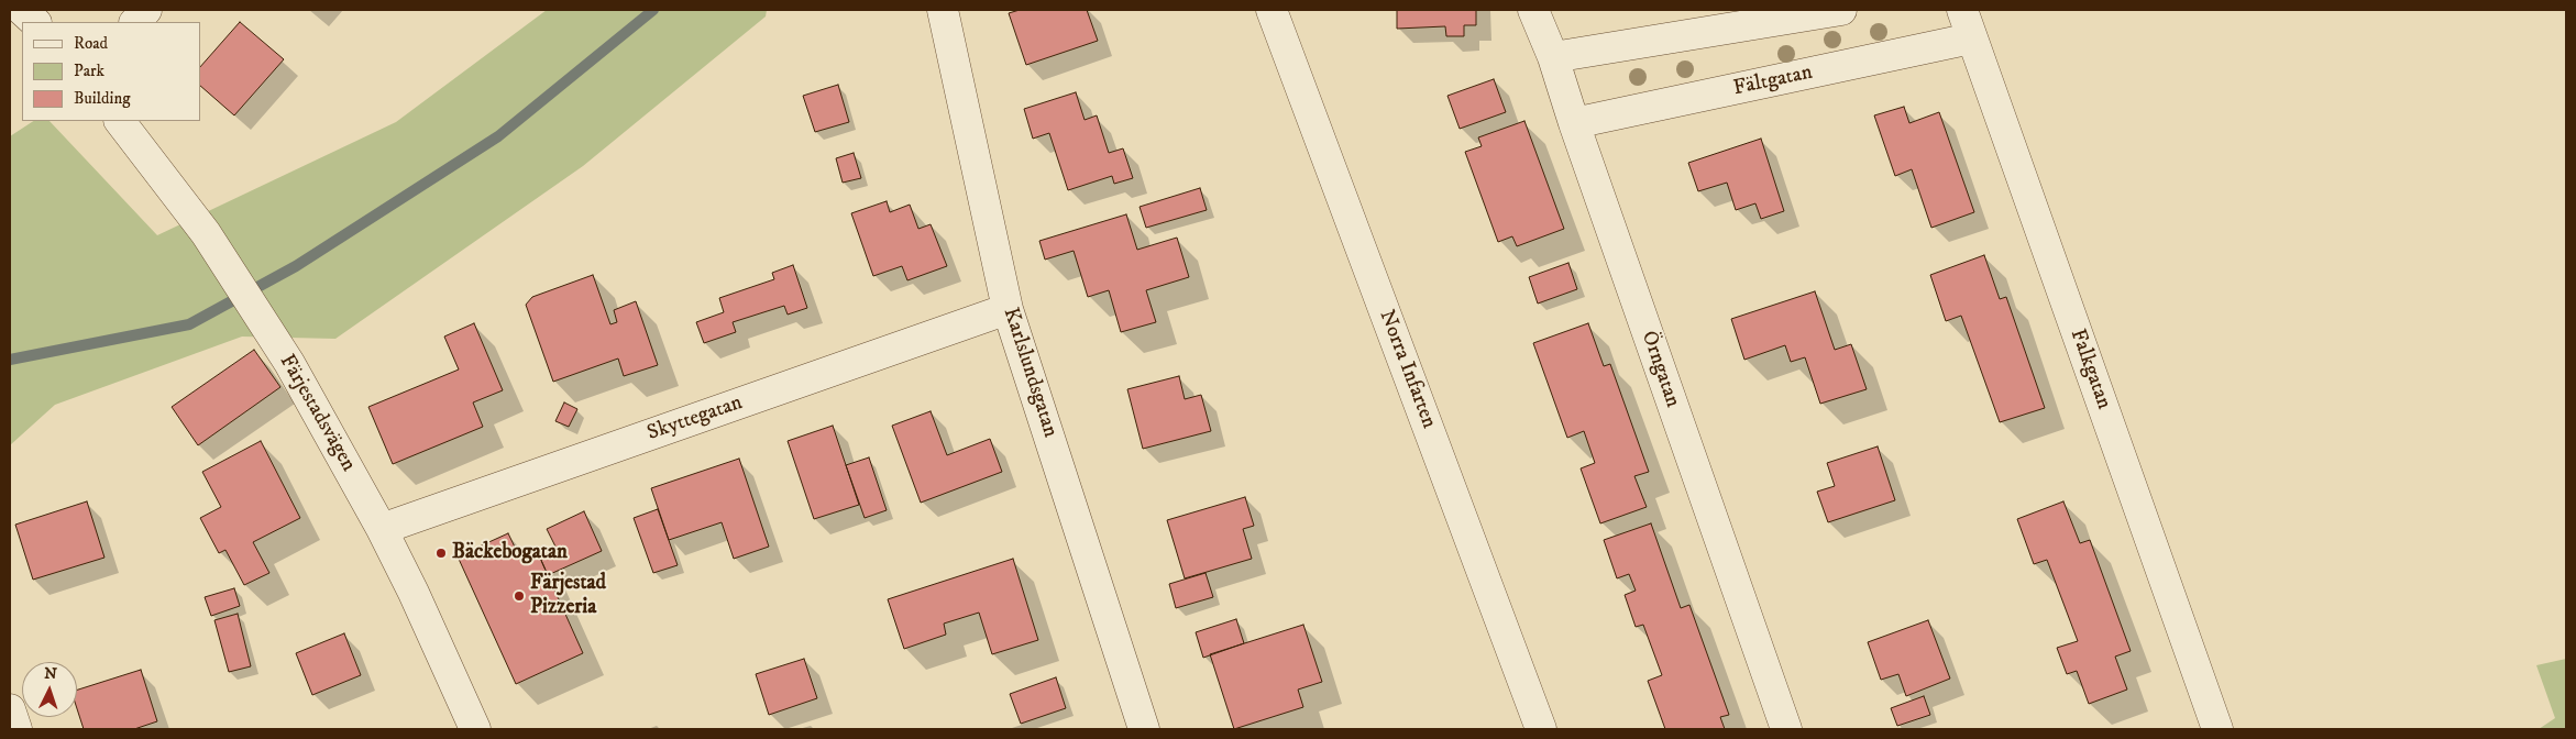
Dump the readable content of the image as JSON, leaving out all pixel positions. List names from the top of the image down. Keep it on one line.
{"streets":{"street":["Fältgatan","Norra Infarten","Örngatan","Falkgatan","Karlslundsgatan","Färjestadsvägen","Skyttegatan"]},"crossings":[["Fältgatan","Örngatan"],["Fältgatan","Falkgatan"],["Karlslundsgatan","Skyttegatan"],["Färjestadsvägen","Skyttegatan"]],"places":["Bäckebogatan","Färjestad Pizzeria"],"legend":["Road","Park","Building"],"north":"top"}
